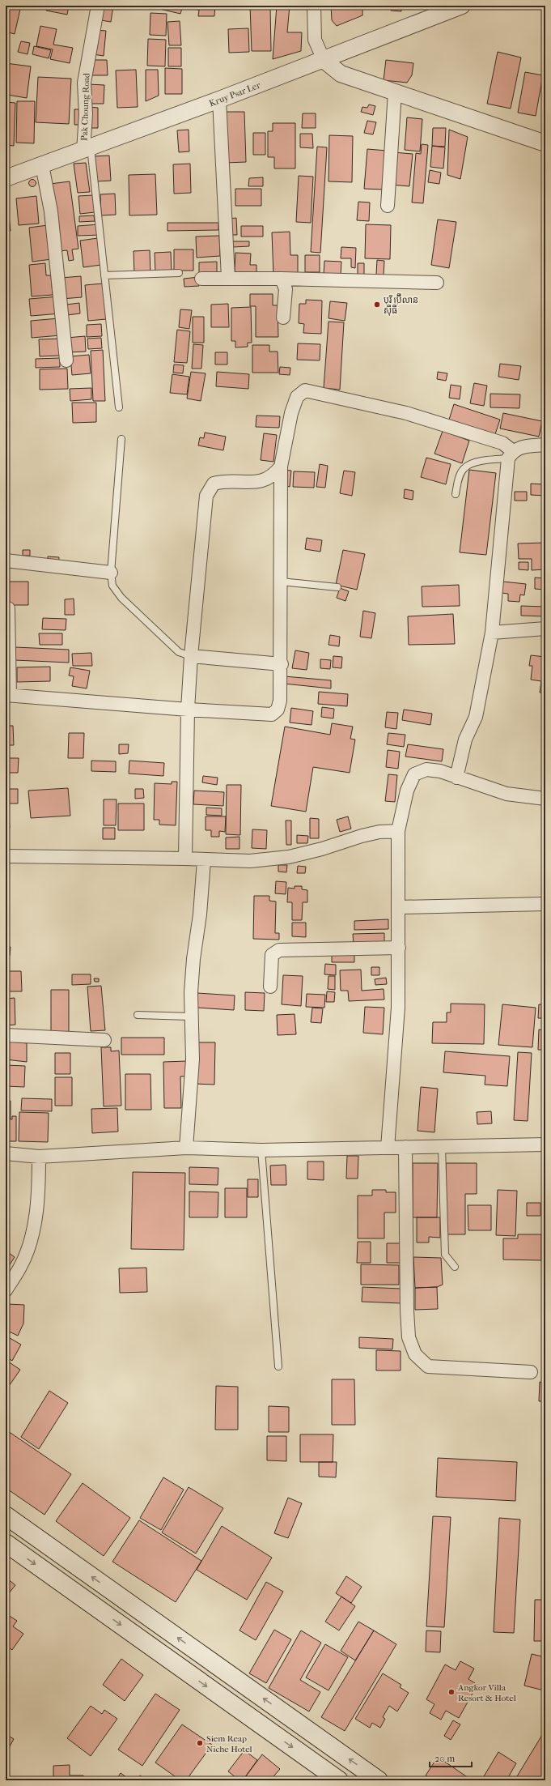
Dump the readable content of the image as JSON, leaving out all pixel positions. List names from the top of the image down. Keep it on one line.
{"streets":{"street":["Kruy Psar Ler","Pak Choung Road"]},"crossings":[["Kruy Psar Ler","Pak Choung Road"]],"places":["បុរី ប្រ៊ីលាន សុីធី","Angkor Villa Resort & Hotel","Siem Reap Niche Hotel"],"scale_bar":"20 m"}
